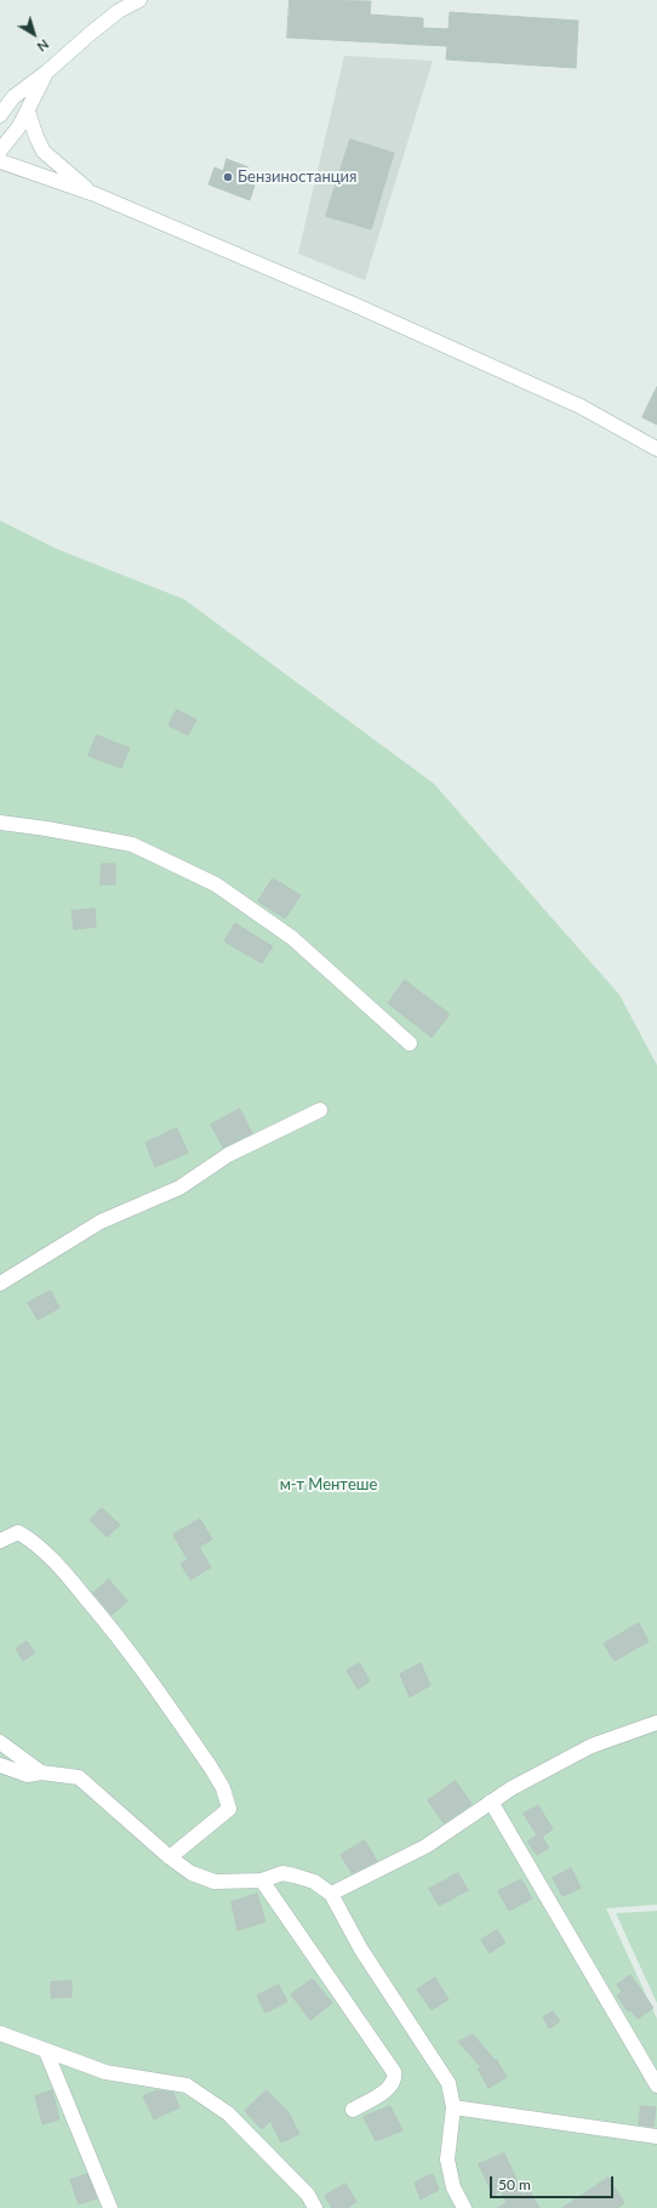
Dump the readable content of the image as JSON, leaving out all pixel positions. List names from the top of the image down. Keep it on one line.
{"parks":["м-т Ментeше"],"places":["Бензиностанция"],"scale_bar":"50 m","north":"bottom right"}
